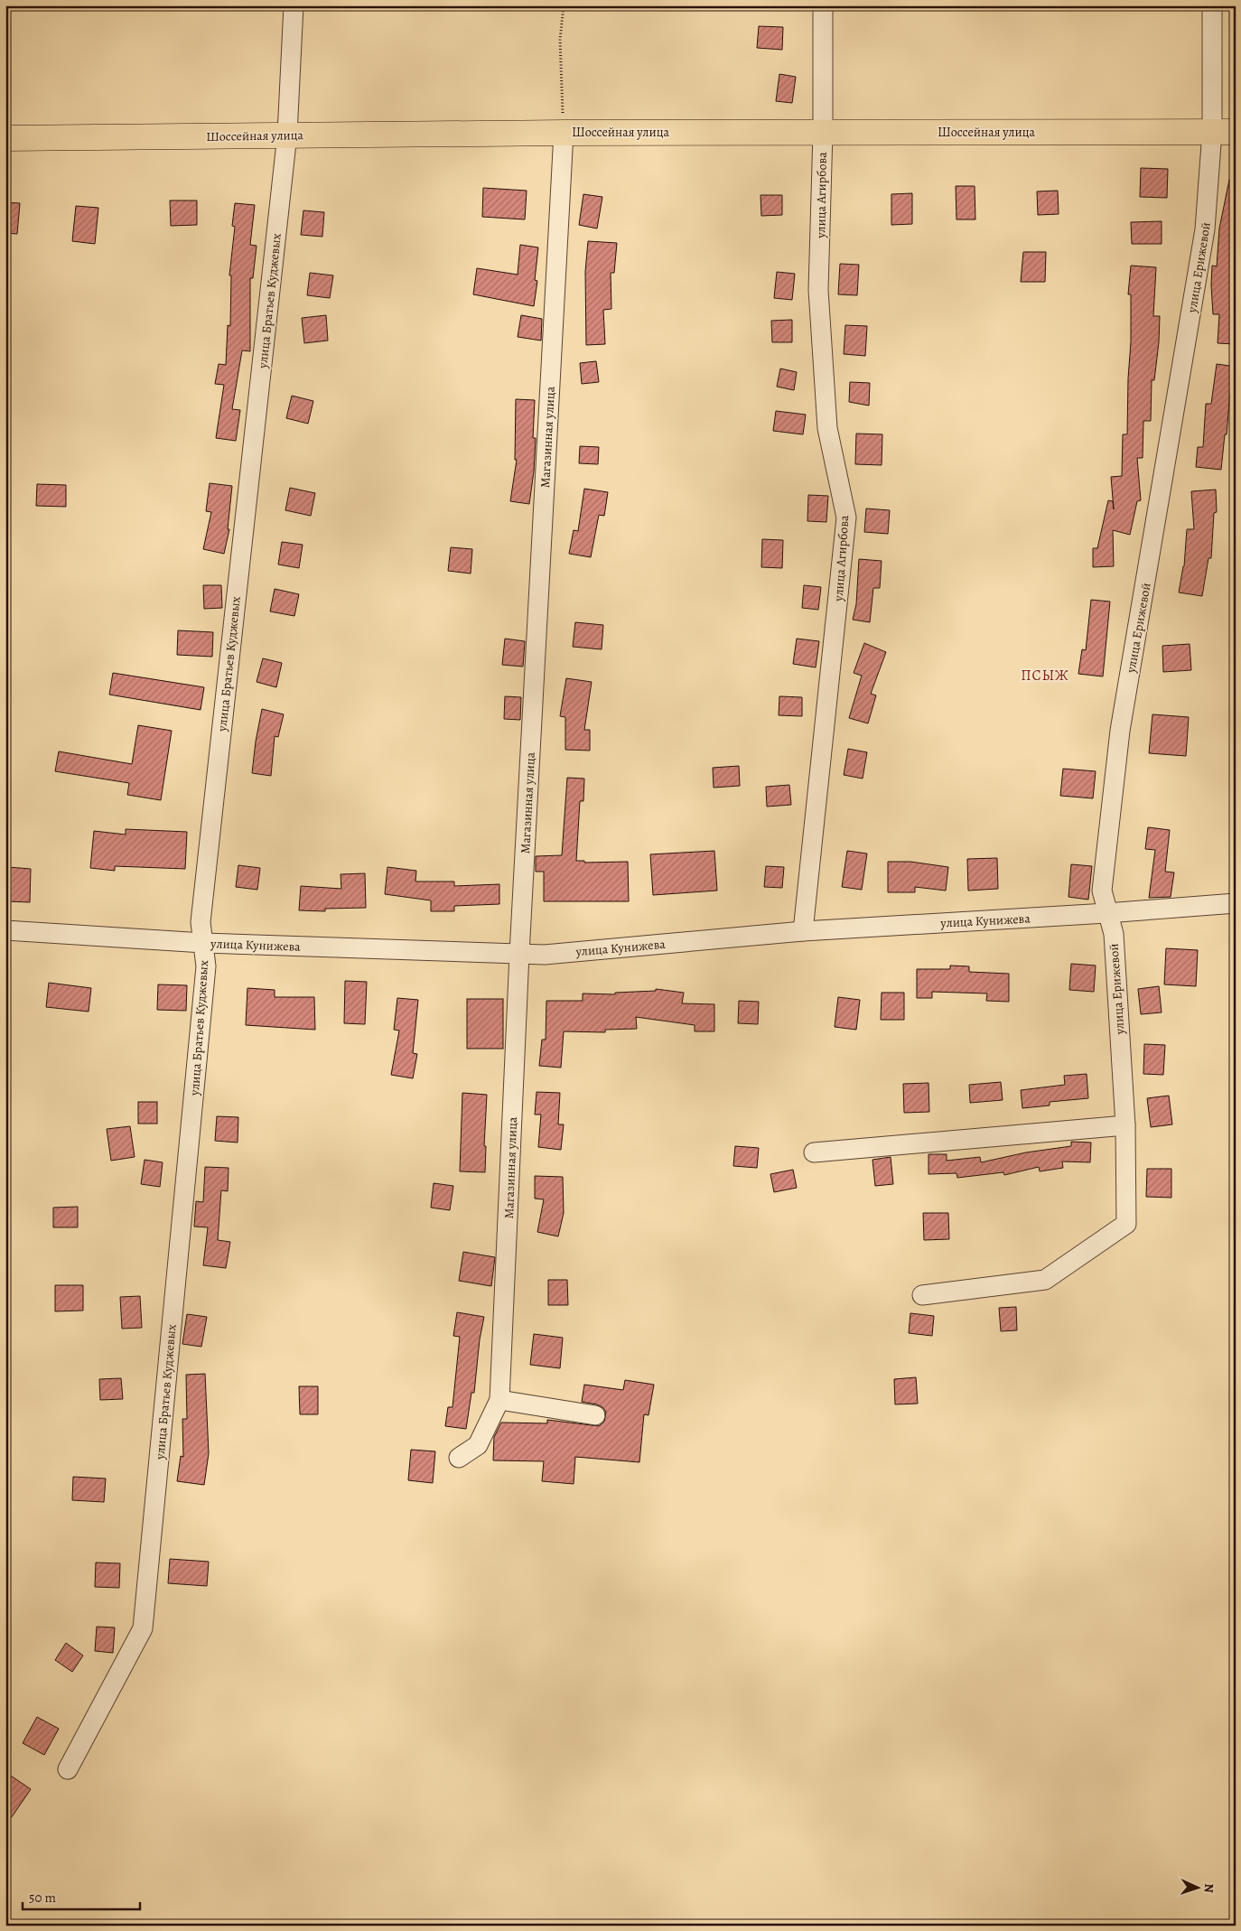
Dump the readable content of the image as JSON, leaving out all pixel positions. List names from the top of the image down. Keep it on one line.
{"streets":{"highway":["Шоссейная улица"],"street":["улица Агирбова","улица Ерижевой","улица Братьев Куджевых","Магазинная улица","улица Кунижева"]},"crossings":[["Шоссейная улица","улица Агирбова"],["Шоссейная улица","улица Ерижевой"],["Шоссейная улица","улица Братьев Куджевых"],["Шоссейная улица","Магазинная улица"],["улица Агирбова","улица Кунижева"],["улица Ерижевой","улица Кунижева"],["улица Братьев Куджевых","улица Кунижева"],["Магазинная улица","улица Кунижева"]],"districts":["ПСЫЖ"],"scale_bar":"50 m","north":"right"}
